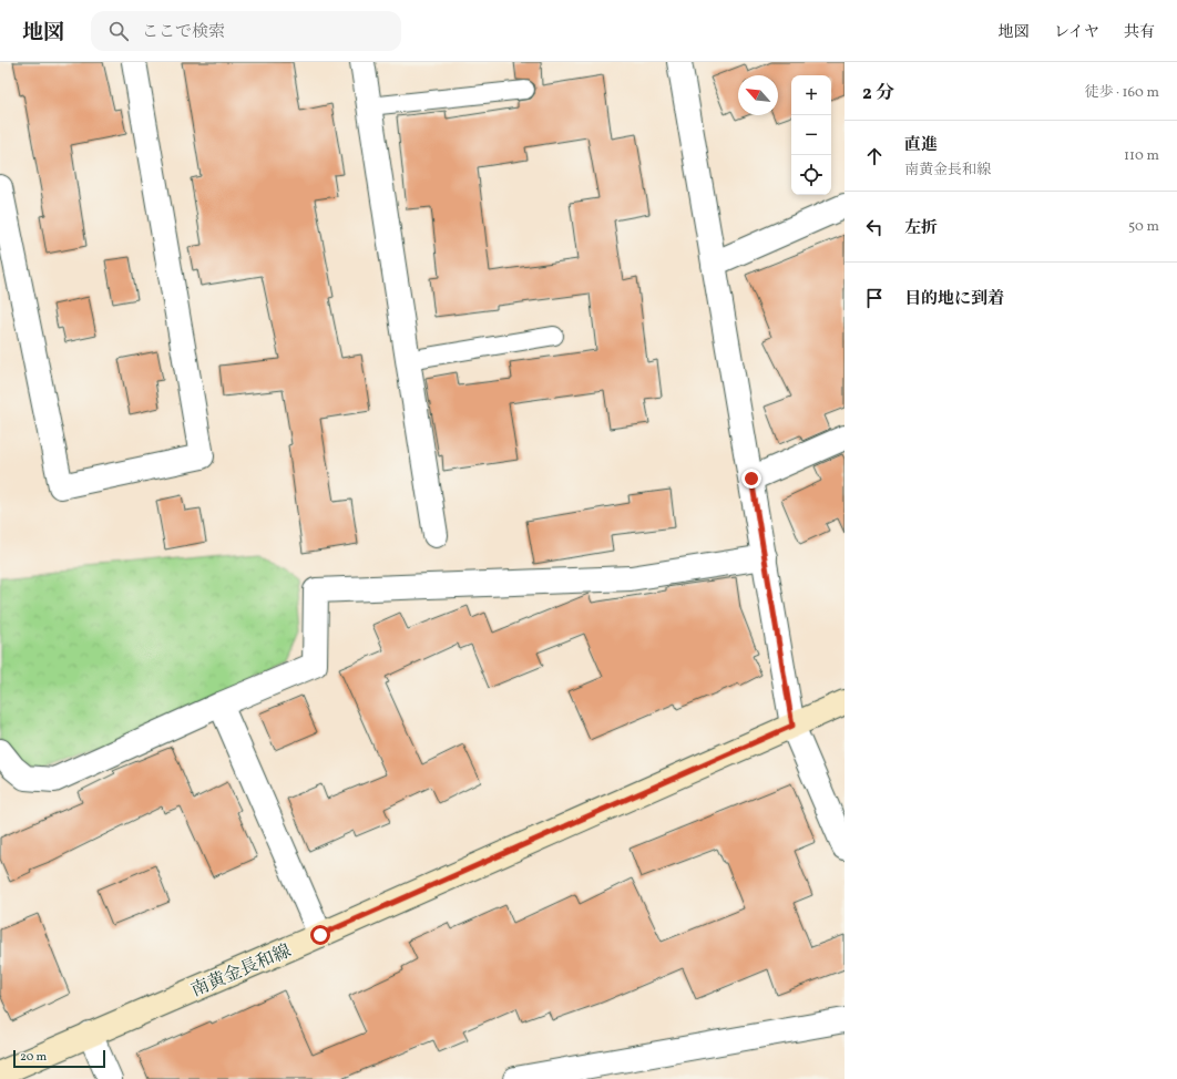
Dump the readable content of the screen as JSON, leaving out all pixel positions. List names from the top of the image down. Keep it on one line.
{"streets":{"main road":["南黄金長和線"]},"scale_bar":"20 m","north":"top left","page":{"header":"地図","search":"ここで検索","nav":["地図","レイヤ","共有"],"heading":["2 分","徒歩 · 160 m"],"map_buttons":["+","−"],"list":[["直進","南黄金長和線","110 m"],["左折","50 m"],"目的地に到着"],"scale":"20 m"}}
